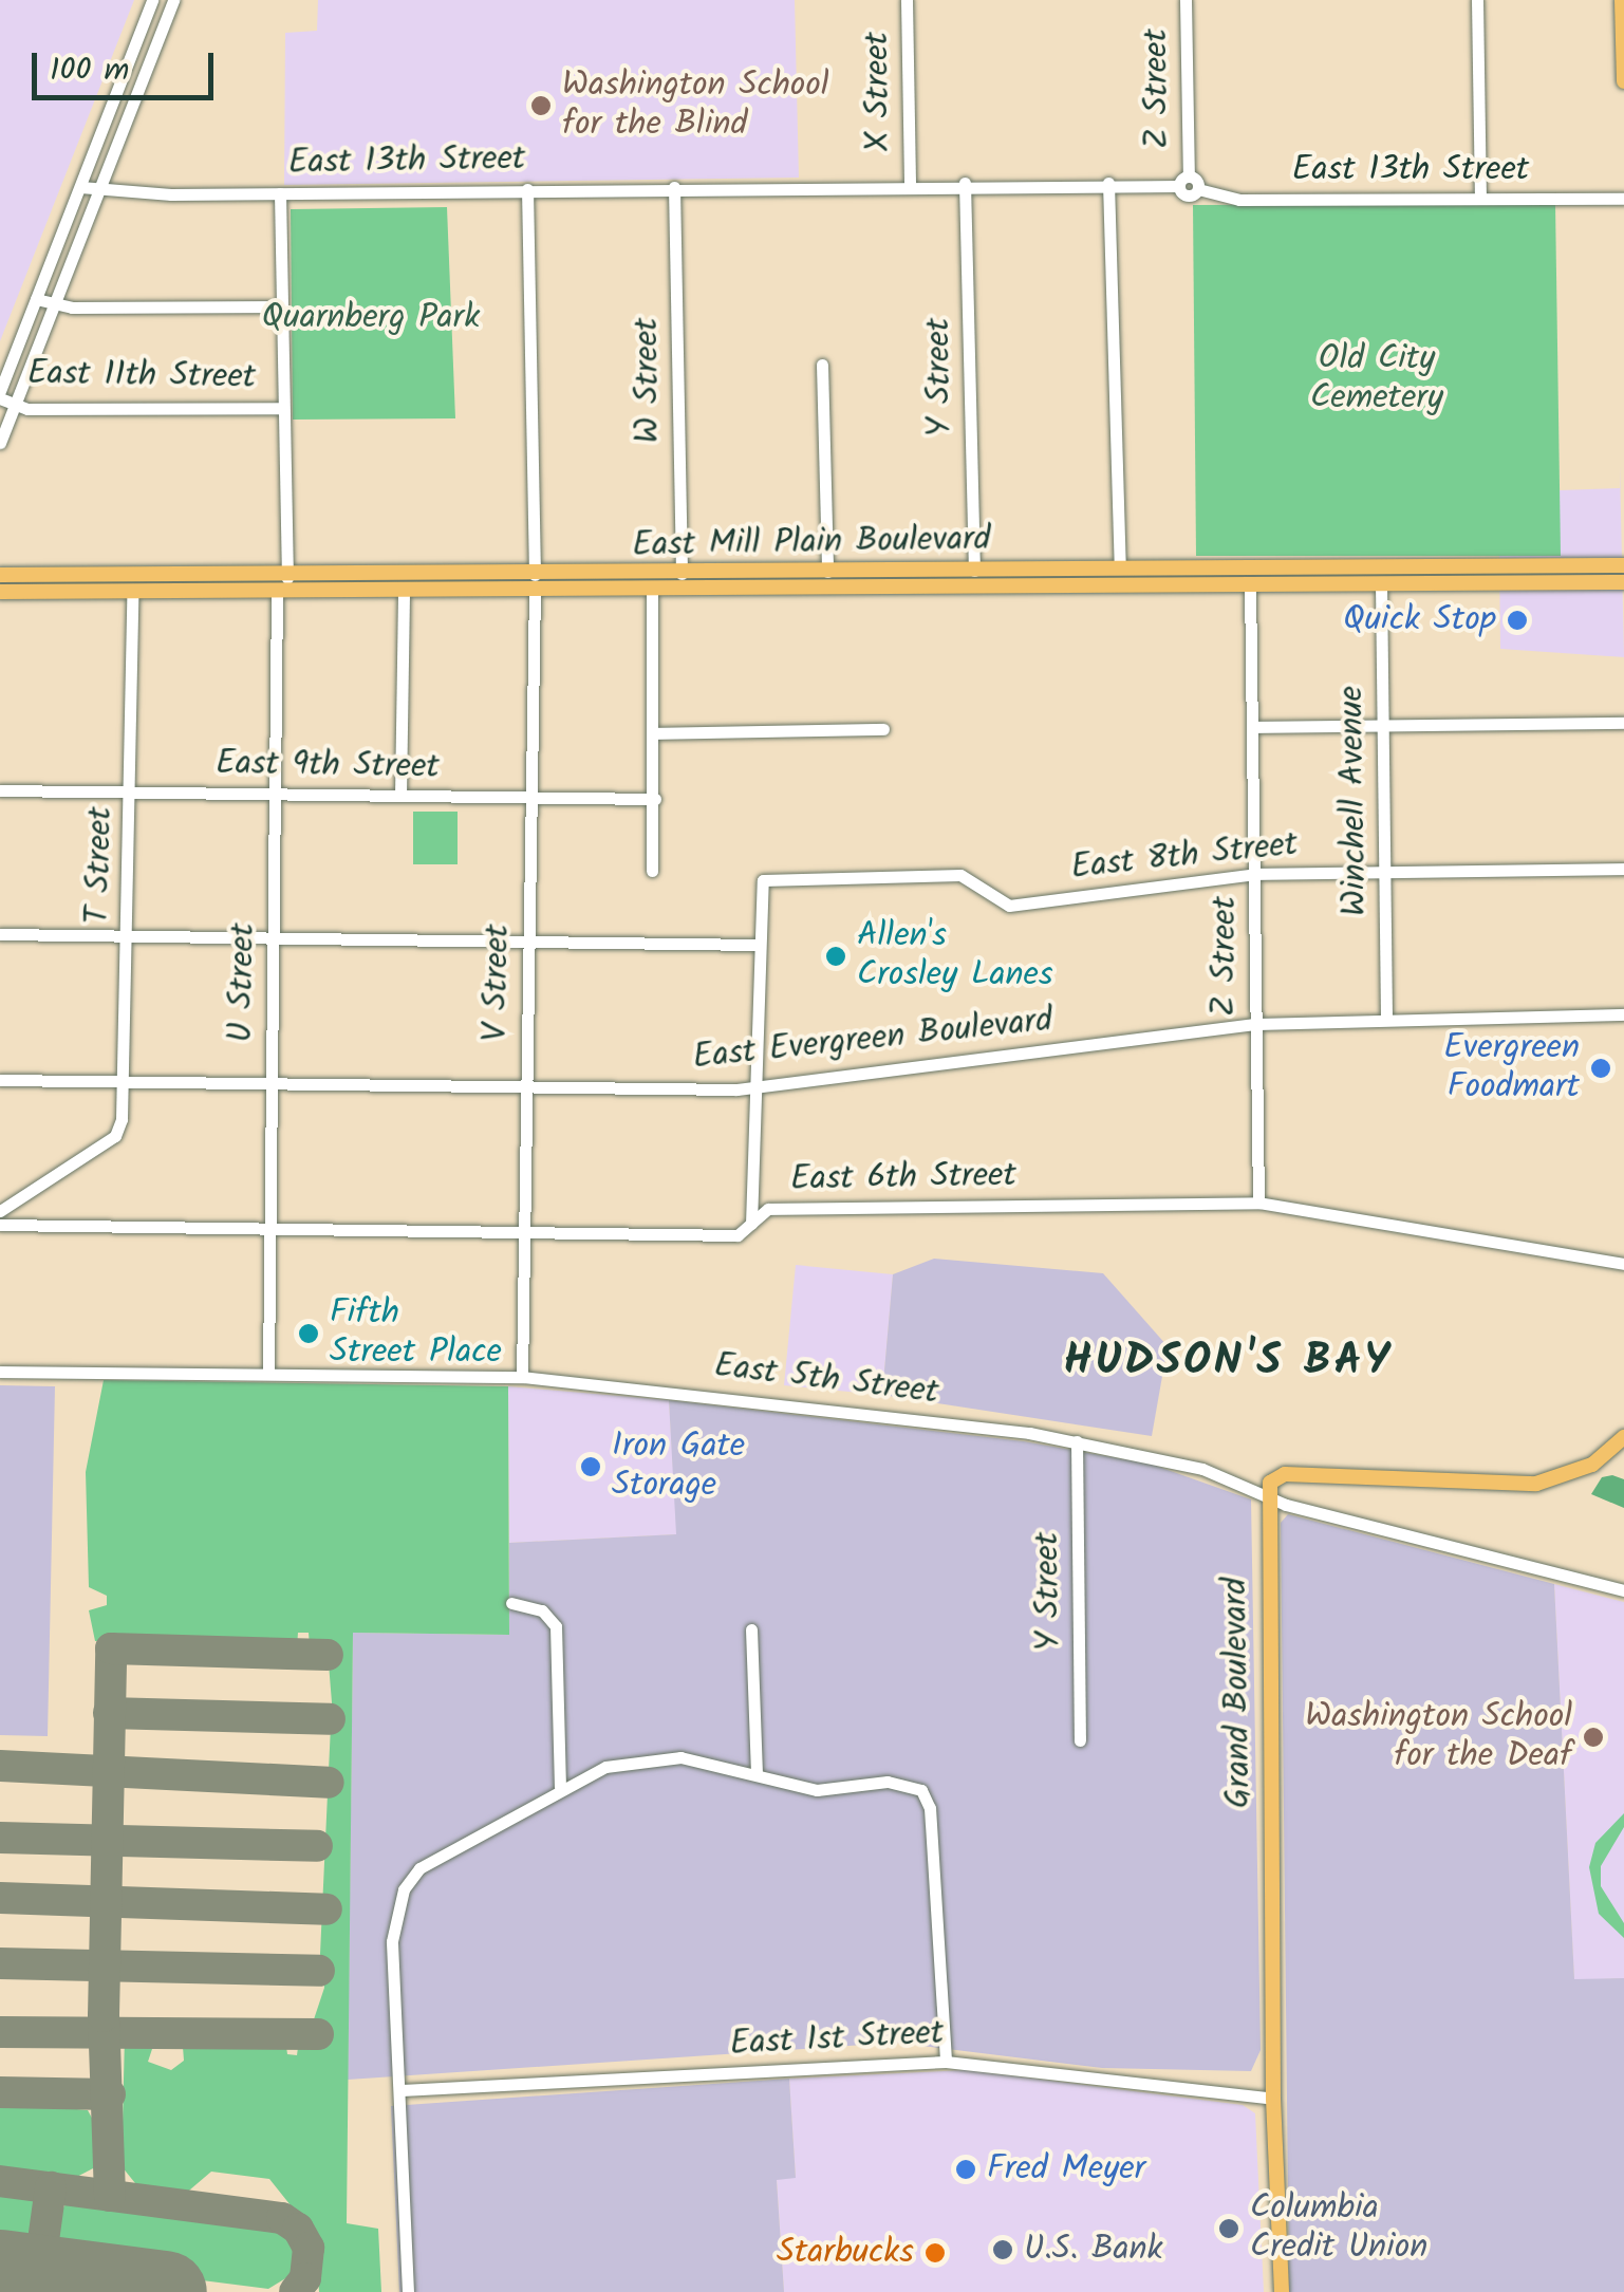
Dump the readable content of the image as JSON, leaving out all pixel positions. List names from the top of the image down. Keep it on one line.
{"streets":{"main road":["East Mill Plain Boulevard","Grand Boulevard"],"street":["Z Street","X Street","East 13th Street","East 11th Street","Y Street","W Street","East 9th Street","Winchell Avenue","East 8th Street","T Street","U Street","V Street","East Evergreen Boulevard","East 6th Street","East 5th Street","East 1st Street"]},"crossings":[["Z Street","East 13th Street"],["Z Street","East Mill Plain Boulevard"],["Z Street","East 8th Street"],["Z Street","East Evergreen Boulevard"],["Z Street","East 6th Street"],["X Street","East 13th Street"],["East 13th Street","Y Street"],["East 13th Street","W Street"],["East 13th Street","V Street"],["Y Street","East Mill Plain Boulevard"],["Y Street","East 5th Street"],["W Street","East Mill Plain Boulevard"],["East Mill Plain Boulevard","Winchell Avenue"],["East Mill Plain Boulevard","T Street"],["East Mill Plain Boulevard","U Street"],["East Mill Plain Boulevard","V Street"],["East 9th Street","T Street"],["East 9th Street","U Street"],["East 9th Street","V Street"],["Winchell Avenue","East 8th Street"],["Winchell Avenue","East Evergreen Boulevard"],["T Street","East Evergreen Boulevard"],["U Street","East Evergreen Boulevard"],["U Street","East 6th Street"],["U Street","East 5th Street"],["V Street","East Evergreen Boulevard"],["V Street","East 6th Street"],["V Street","East 5th Street"],["East 5th Street","Grand Boulevard"],["Grand Boulevard","East 1st Street"]],"districts":["HUDSON'S BAY"],"parks":["Quarnberg Park","Old City Cemetery"],"places":["Washington School for the Blind","Quick Stop","Allen's Crosley Lanes","Evergreen Foodmart","Fifth Street Place","Iron Gate Storage","Washington School for the Deaf","Fred Meyer","Columbia Credit Union","U.S. Bank","Starbucks"],"scale_bar":"100 m"}
